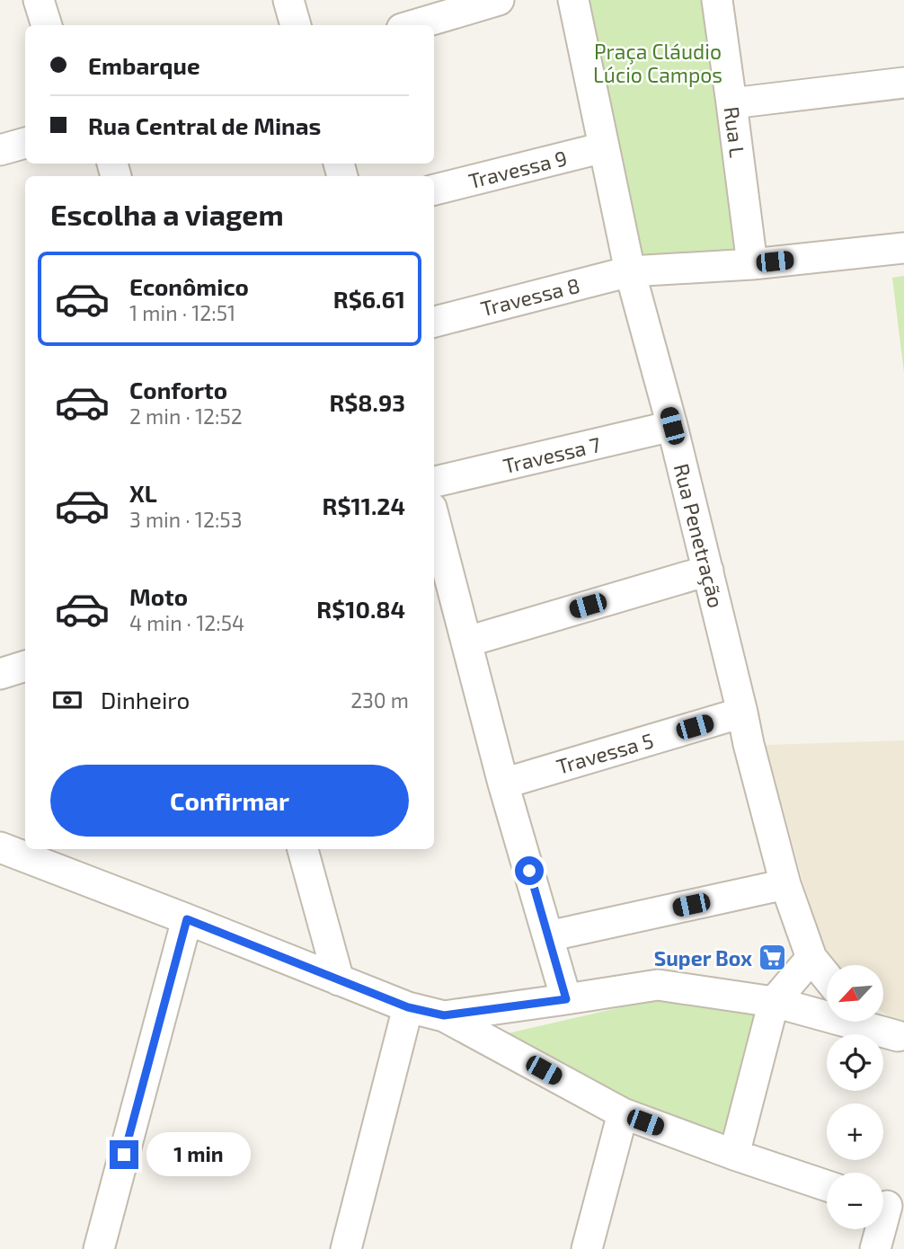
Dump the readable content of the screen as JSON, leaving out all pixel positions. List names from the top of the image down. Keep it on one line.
{"streets":{"street":["Rua L","Travessa 9","Travessa 8","Travessa 7","Rua Penetração","Travessa 5"]},"crossings":[["Rua L","Travessa 8"],["Travessa 9","Rua Penetração"],["Travessa 8","Rua Penetração"],["Travessa 7","Rua Penetração"],["Rua Penetração","Travessa 5"]],"parks":["Praça Cláudio Lúcio Campos"],"places":{"supermarket":["Super Box"]},"north":"bottom left","page":{"banner":["Embarque","Rua Central de Minas"],"heading":"Escolha a viagem","list":[{"name":"Econômico","note":"1 min · 12:51","value":"R$6.61"},{"name":"Conforto","note":"2 min · 12:52","value":"R$8.93"},{"name":"XL","note":"3 min · 12:53","value":"R$11.24"},{"name":"Moto","note":"4 min · 12:54","value":"R$10.84"}],"pay":["Dinheiro","230 m"],"buttons":"Confirmar","map_buttons":["+","−"],"bubble":"1 min"}}
